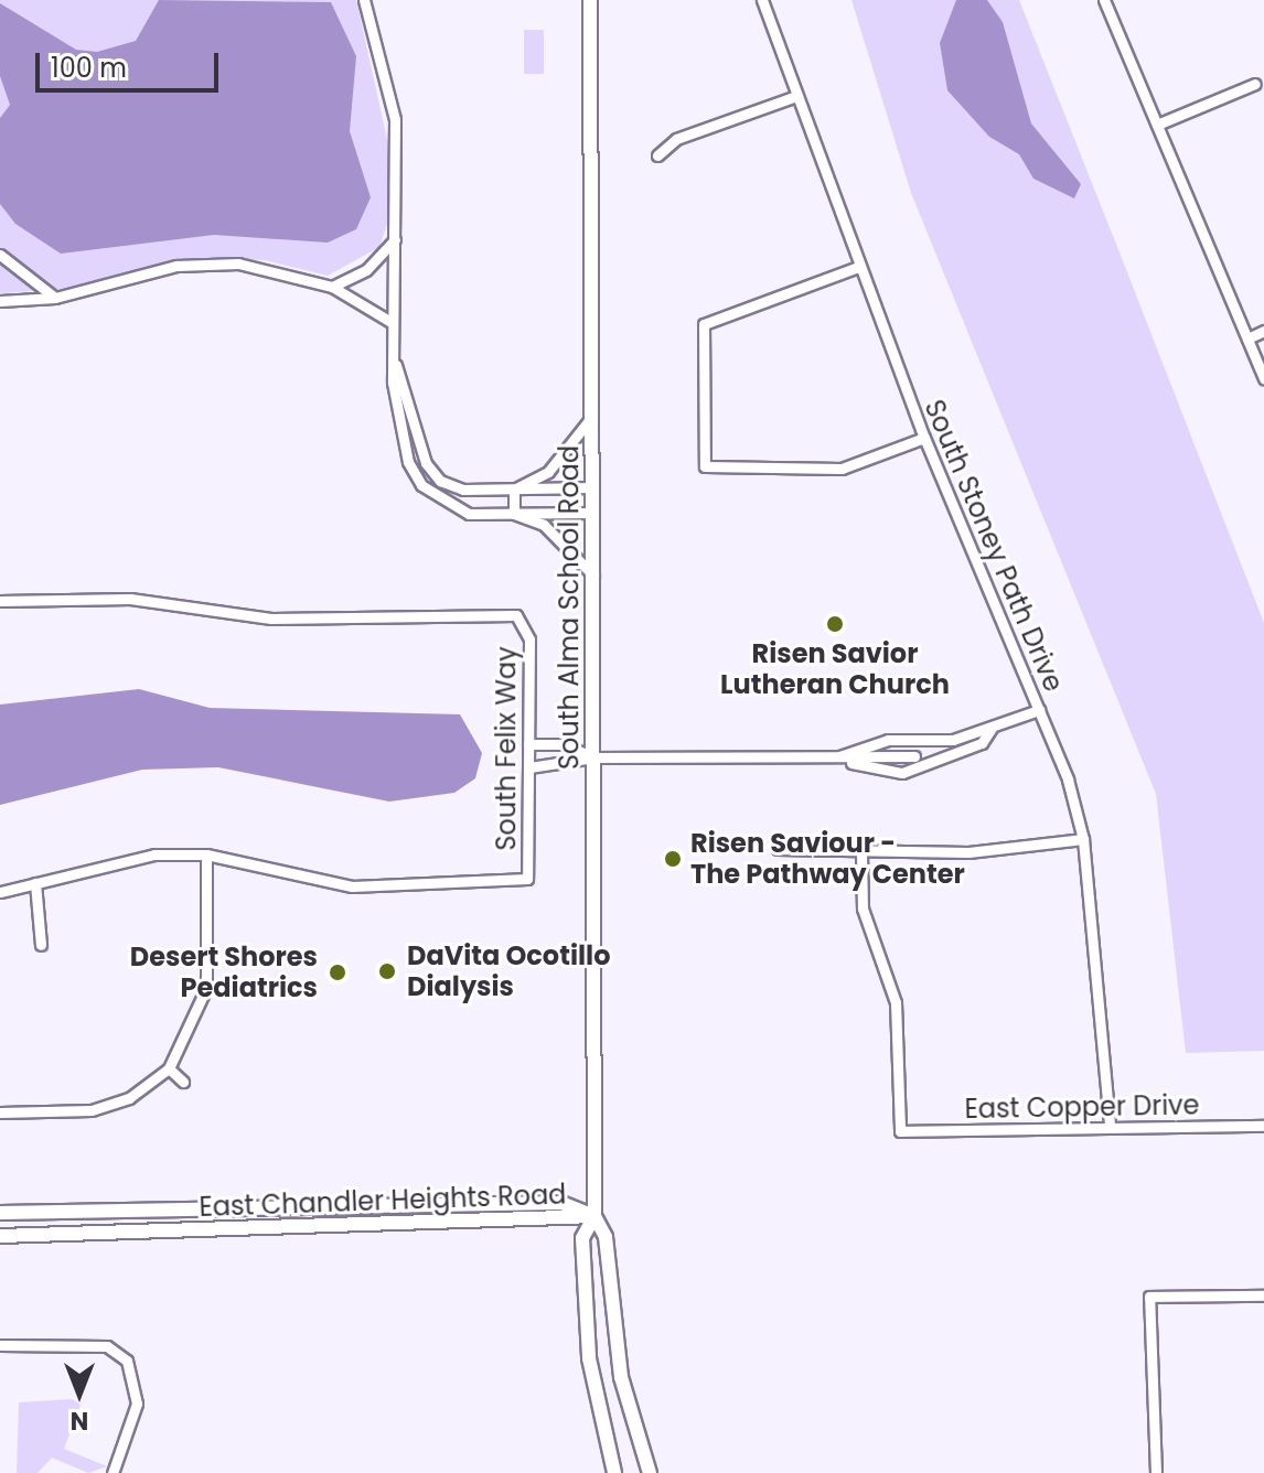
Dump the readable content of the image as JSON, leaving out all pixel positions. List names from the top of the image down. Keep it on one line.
{"streets":{"main road":["South Alma School Road","East Chandler Heights Road"],"street":["South Stoney Path Drive","South Felix Way","East Copper Drive"]},"crossings":[["South Stoney Path Drive","East Copper Drive"],["South Alma School Road","East Chandler Heights Road"]],"places":["Risen Savior Lutheran Church","Risen Saviour - The Pathway Center","DaVita Ocotillo Dialysis","Desert Shores Pediatrics"],"scale_bar":"100 m","north":"bottom"}
